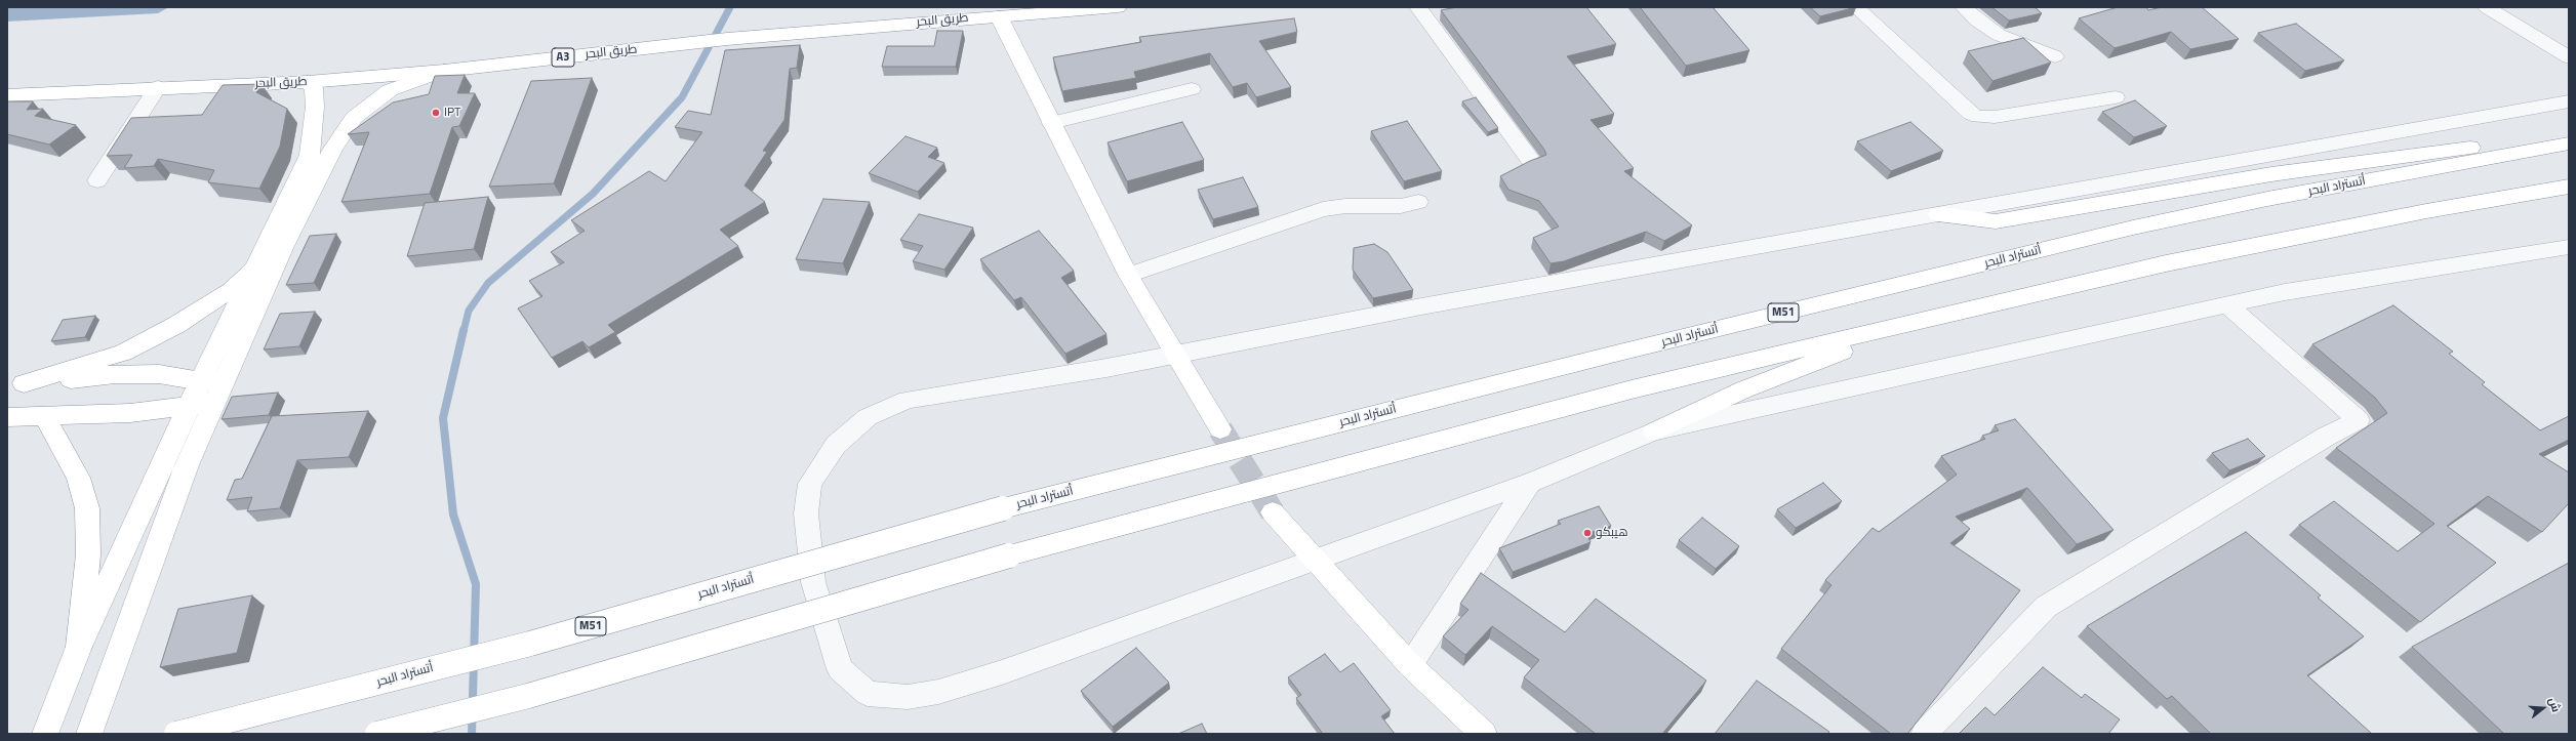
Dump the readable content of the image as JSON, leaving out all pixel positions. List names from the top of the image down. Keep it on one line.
{"streets":{"main road":["طريق البحر","A3","أتستراد البحر","M51"]},"places":["IPT","هيبكو"],"north":"right"}
